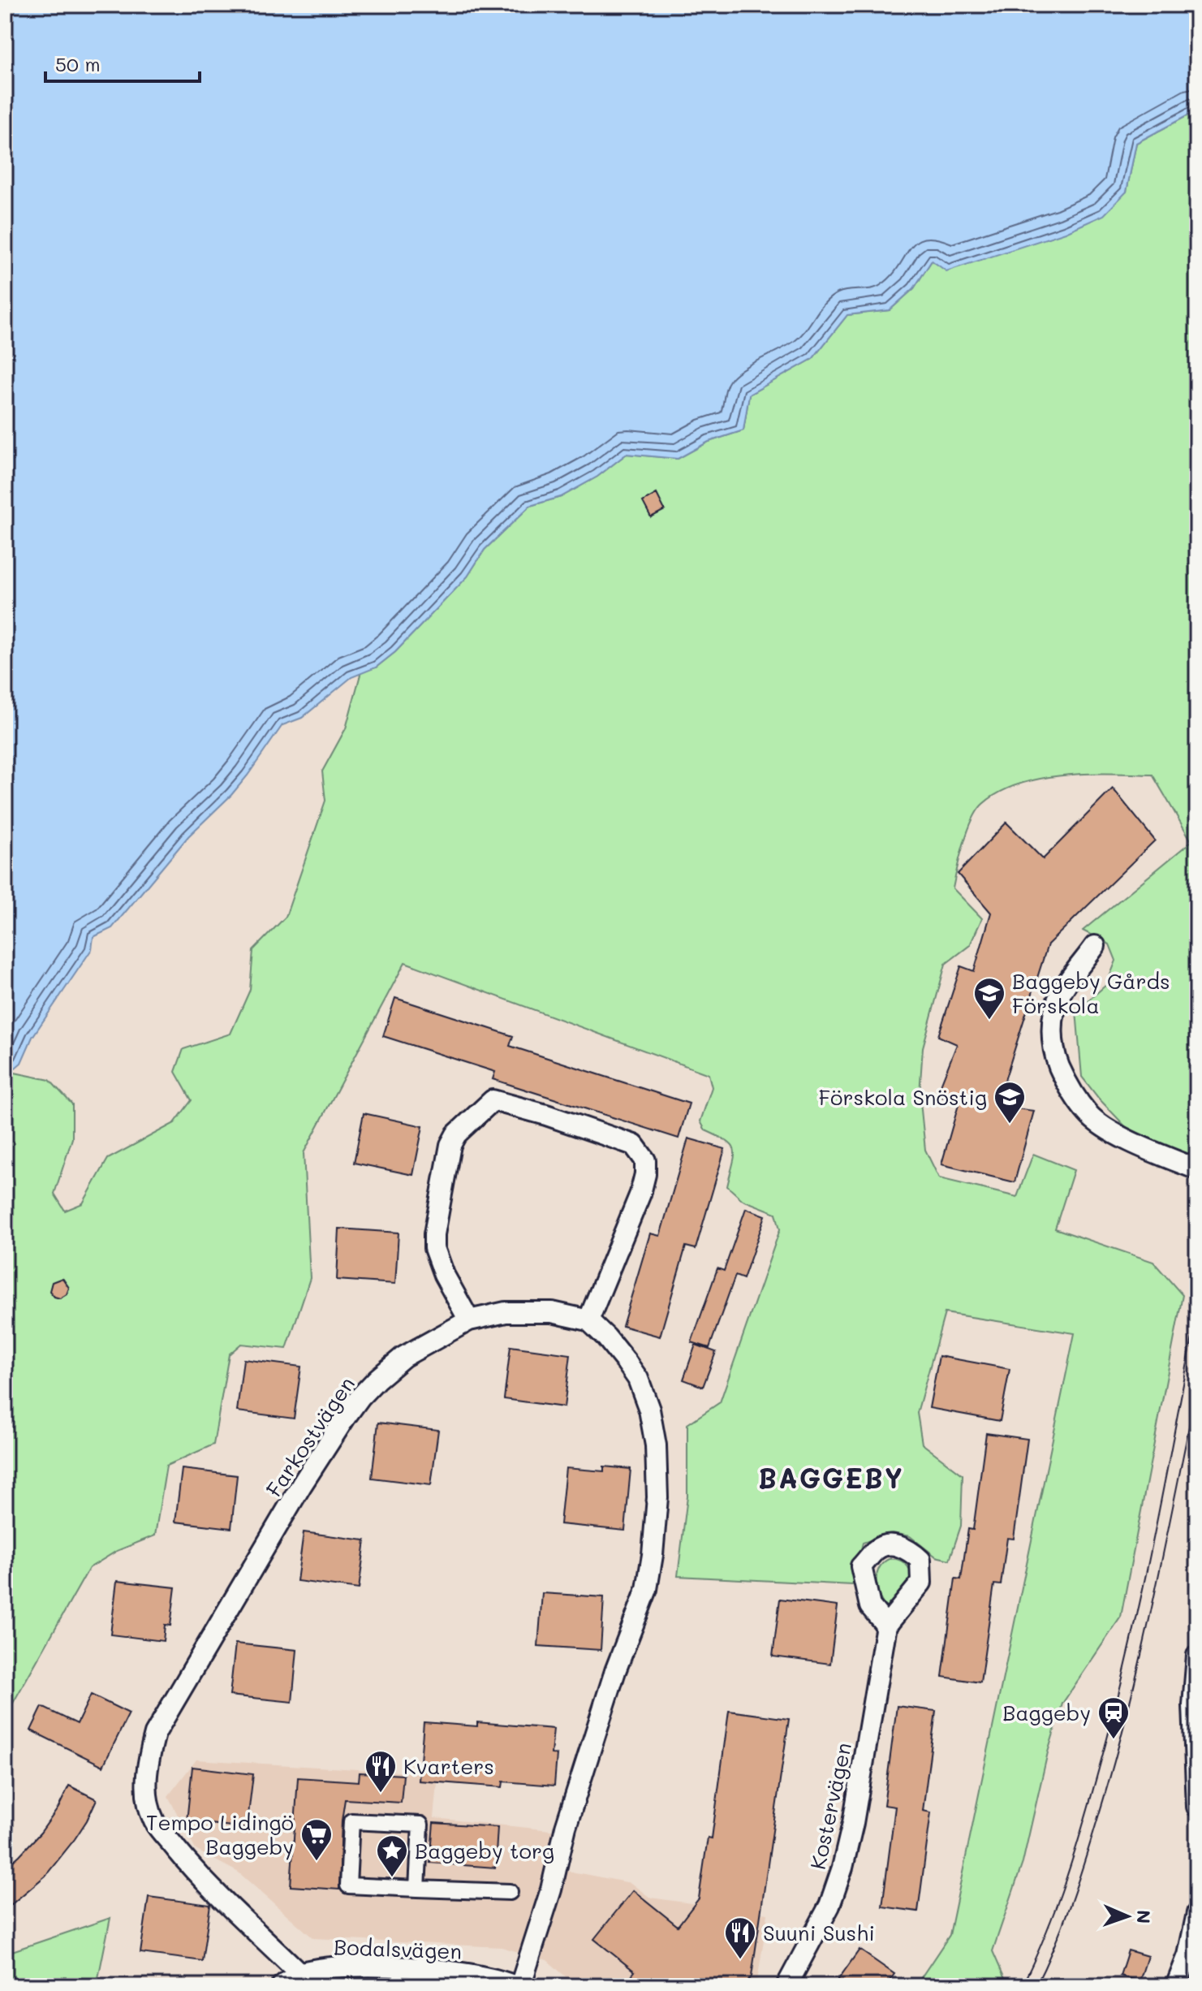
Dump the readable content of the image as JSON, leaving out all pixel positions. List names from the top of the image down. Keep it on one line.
{"streets":{"street":["Farkostvägen","Kostervägen","Bodalsvägen"]},"crossings":[["Farkostvägen","Bodalsvägen"]],"districts":["BAGGEBY"],"places":{"school or university":["Baggeby Gårds Förskola","Förskola Snöstig"],"station":["Baggeby"],"restaurant":["Kvarters","Suuni Sushi"],"supermarket":["Tempo Lidingö Baggeby"],"place":["Baggeby torg"]},"scale_bar":"50 m","north":"right"}
